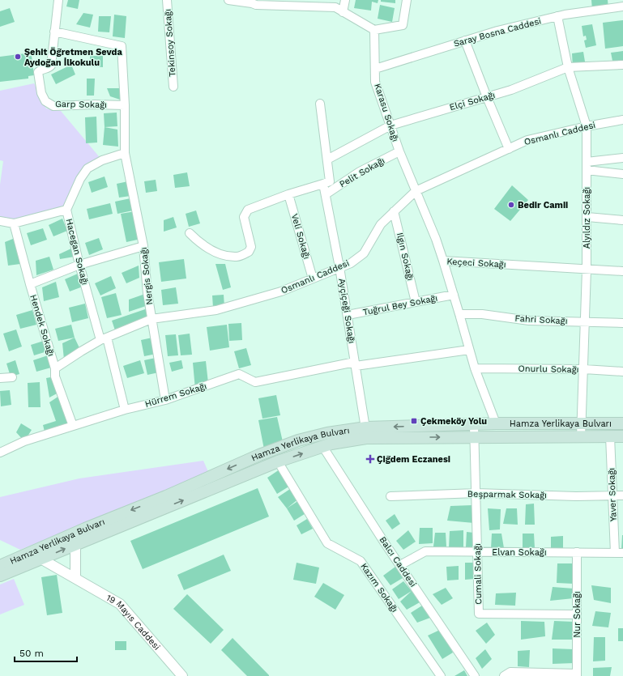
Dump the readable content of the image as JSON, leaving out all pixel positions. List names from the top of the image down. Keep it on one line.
{"streets":{"main road":["Hamza Yerlikaya Bulvarı"],"street":["Saray Bosna Caddesi","Tekinsoy Sokağı","Elçi Sokağı","Garp Sokağı","Karasu Sokağı","Osmanlı Caddesi","Pelit Sokağı","Alyıldız Sokağı","Veli Sokağı","Hacegan Sokağı","Ilgın Sokağı","Keçeci Sokağı","Nergis Sokağı","Tuğrul Bey Sokağı","Ayçiçeği Sokağı","Fahri Sokağı","Hendek Sokağı","Onurlu Sokağı","Hürrem Sokağı","Beşparmak Sokağı","Yaver Sokağı","Elvan Sokağı","Balcı Caddesi","Cumali Sokağı","Kazım Sokağı","Nur Sokağı","19 Mayıs Caddesi"]},"crossings":[["Saray Bosna Caddesi","Karasu Sokağı"],["Saray Bosna Caddesi","Alyıldız Sokağı"],["Elçi Sokağı","Karasu Sokağı"],["Elçi Sokağı","Alyıldız Sokağı"],["Garp Sokağı","Nergis Sokağı"],["Karasu Sokağı","Osmanlı Caddesi"],["Karasu Sokağı","Pelit Sokağı"],["Karasu Sokağı","Keçeci Sokağı"],["Osmanlı Caddesi","Alyıldız Sokağı"],["Osmanlı Caddesi","Veli Sokağı"],["Osmanlı Caddesi","Hacegan Sokağı"],["Osmanlı Caddesi","Ilgın Sokağı"],["Osmanlı Caddesi","Nergis Sokağı"],["Osmanlı Caddesi","Ayçiçeği Sokağı"],["Osmanlı Caddesi","Hendek Sokağı"],["Pelit Sokağı","Ayçiçeği Sokağı"],["Alyıldız Sokağı","Keçeci Sokağı"],["Alyıldız Sokağı","Fahri Sokağı"],["Alyıldız Sokağı","Onurlu Sokağı"],["Alyıldız Sokağı","Hamza Yerlikaya Bulvarı"],["Hacegan Sokağı","Nergis Sokağı"],["Hacegan Sokağı","Hürrem Sokağı"],["Ilgın Sokağı","Tuğrul Bey Sokağı"],["Keçeci Sokağı","Tuğrul Bey Sokağı"],["Keçeci Sokağı","Fahri Sokağı"],["Keçeci Sokağı","Onurlu Sokağı"],["Keçeci Sokağı","Hürrem Sokağı"],["Keçeci Sokağı","Hamza Yerlikaya Bulvarı"],["Nergis Sokağı","Hürrem Sokağı"],["Tuğrul Bey Sokağı","Ayçiçeği Sokağı"],["Ayçiçeği Sokağı","Hürrem Sokağı"],["Ayçiçeği Sokağı","Hamza Yerlikaya Bulvarı"],["Hendek Sokağı","Hürrem Sokağı"],["Hamza Yerlikaya Bulvarı","Yaver Sokağı"],["Hamza Yerlikaya Bulvarı","Balcı Caddesi"],["Hamza Yerlikaya Bulvarı","Cumali Sokağı"],["Hamza Yerlikaya Bulvarı","Kazım Sokağı"],["Hamza Yerlikaya Bulvarı","19 Mayıs Caddesi"],["Beşparmak Sokağı","Yaver Sokağı"],["Beşparmak Sokağı","Cumali Sokağı"],["Yaver Sokağı","Elvan Sokağı"],["Elvan Sokağı","Balcı Caddesi"],["Elvan Sokağı","Cumali Sokağı"],["Elvan Sokağı","Nur Sokağı"],["Cumali Sokağı","Nur Sokağı"]],"places":{"other":["Şehit Öğretmen Sevda Aydoğan İlkokulu","Bedir Camii"],"transit":["Çekmeköy Yolu"],"health":["Çiğdem Eczanesi"]},"scale_bar":"50 m"}
